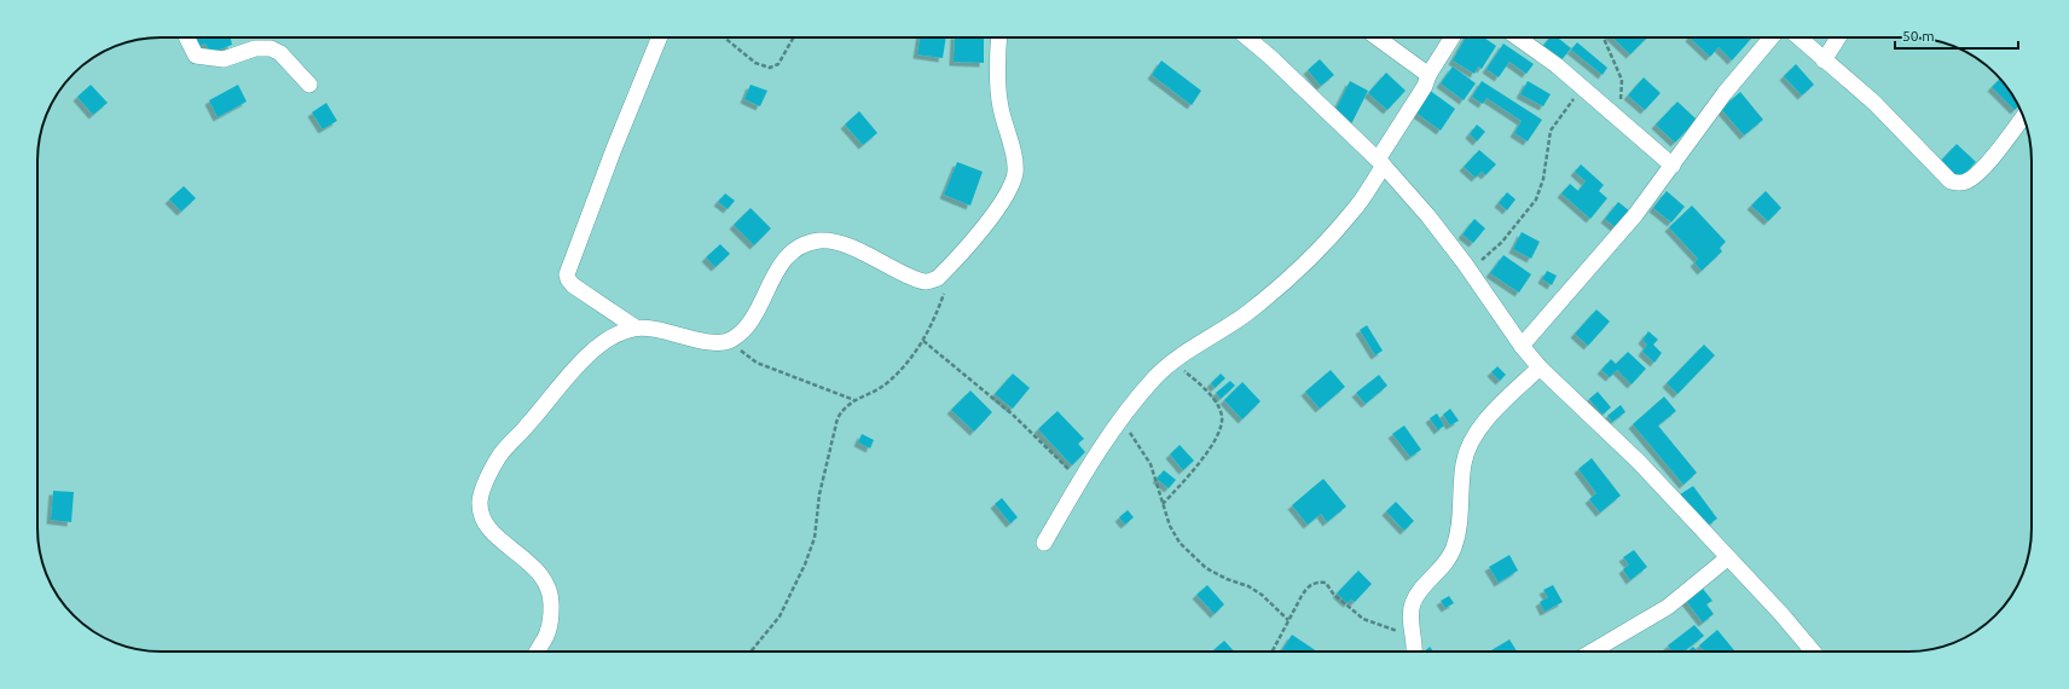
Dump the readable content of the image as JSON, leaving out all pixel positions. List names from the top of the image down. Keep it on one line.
{"scale_bar":"50 m"}
